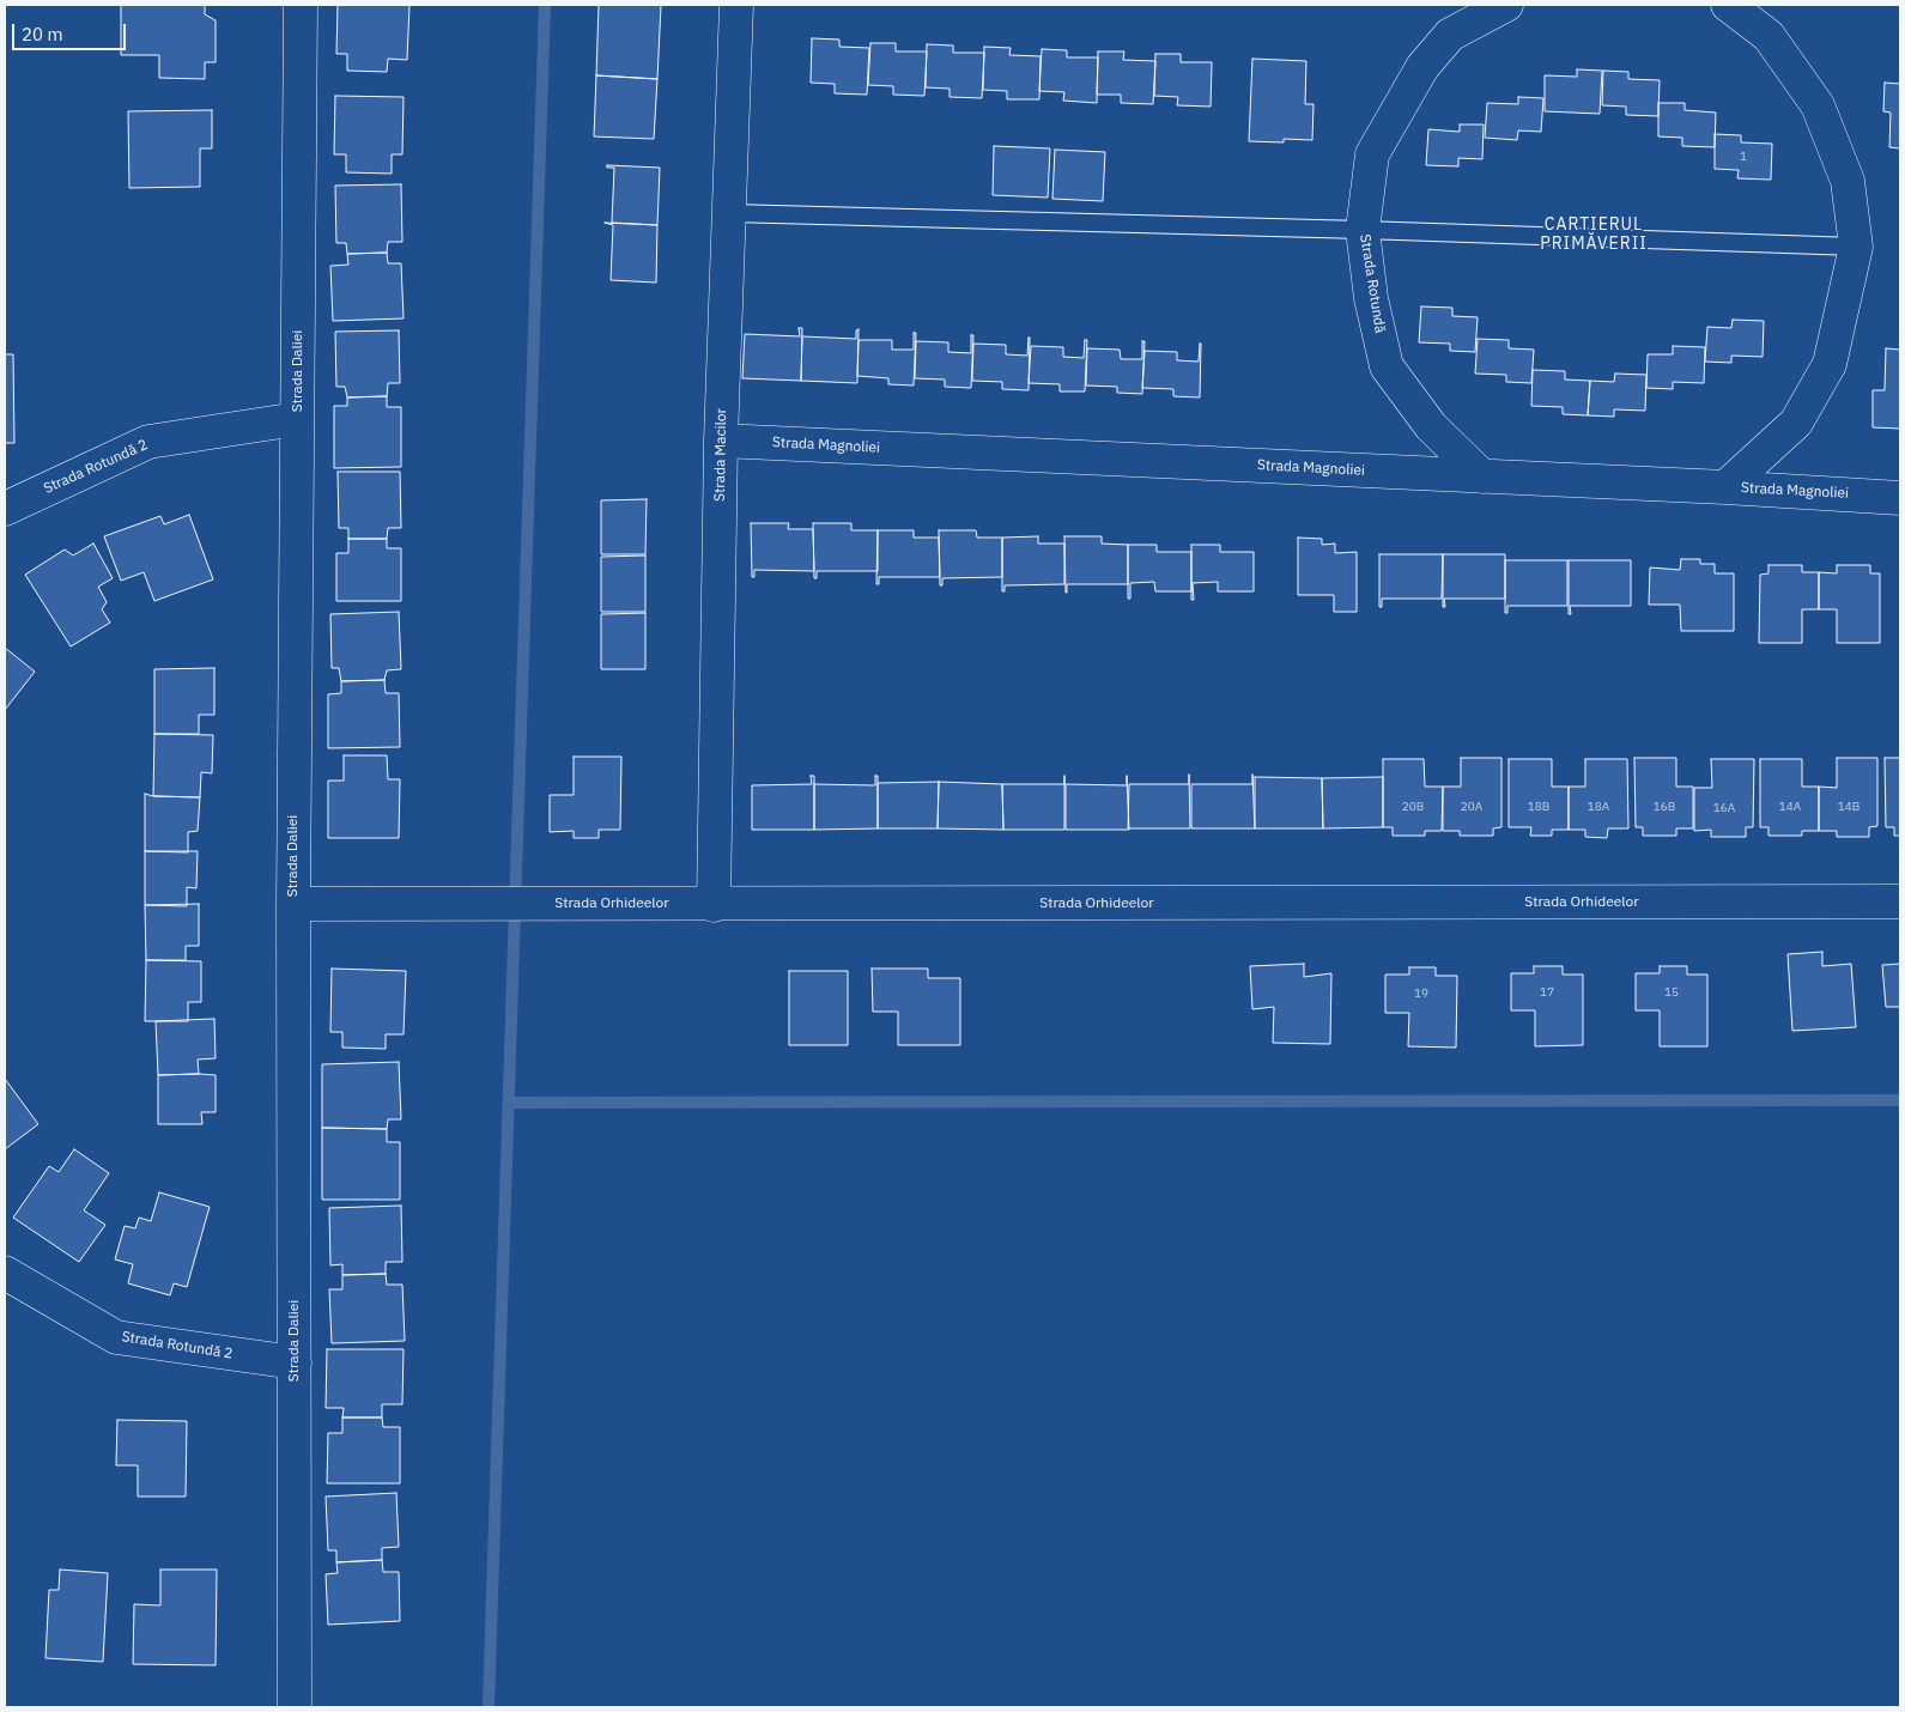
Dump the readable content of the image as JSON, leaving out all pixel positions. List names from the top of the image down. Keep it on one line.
{"streets":{"street":["Strada Rotundă","Strada Daliei","Strada Magnoliei","Strada Macilor","Strada Rotundă 2","Strada Orhideelor"]},"crossings":[["Strada Rotundă","Strada Magnoliei"],["Strada Daliei","Strada Rotundă 2"],["Strada Daliei","Strada Orhideelor"],["Strada Magnoliei","Strada Macilor"],["Strada Macilor","Strada Orhideelor"]],"districts":["CARTIERUL PRIMĂVERII"],"house_numbers":["1","20B","20A","18B","18A","16B","14A","14B","16A","17","15","19"],"scale_bar":"20 m"}
